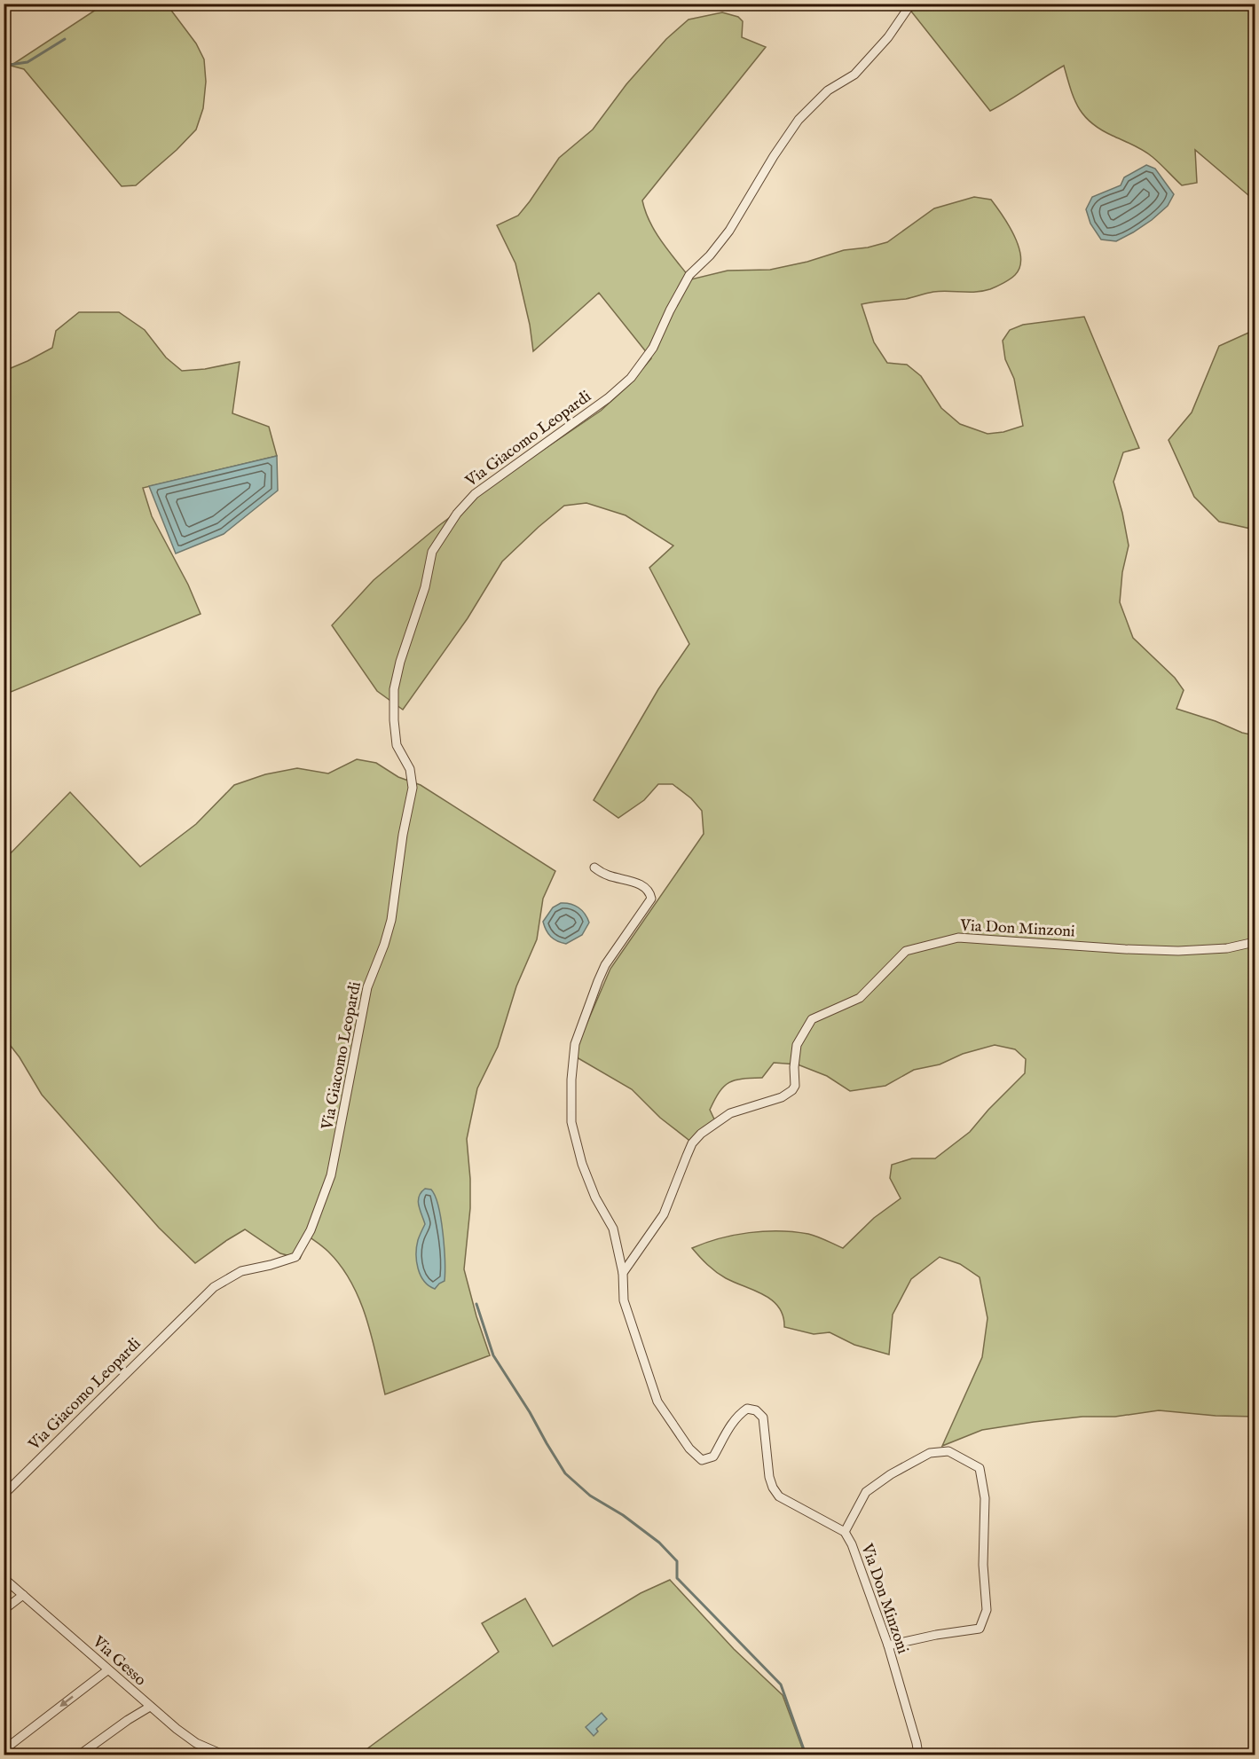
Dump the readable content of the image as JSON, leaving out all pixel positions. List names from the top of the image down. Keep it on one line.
{"streets":{"street":["Via Giacomo Leopardi","Via Don Minzoni","Via Gesso"]}}
